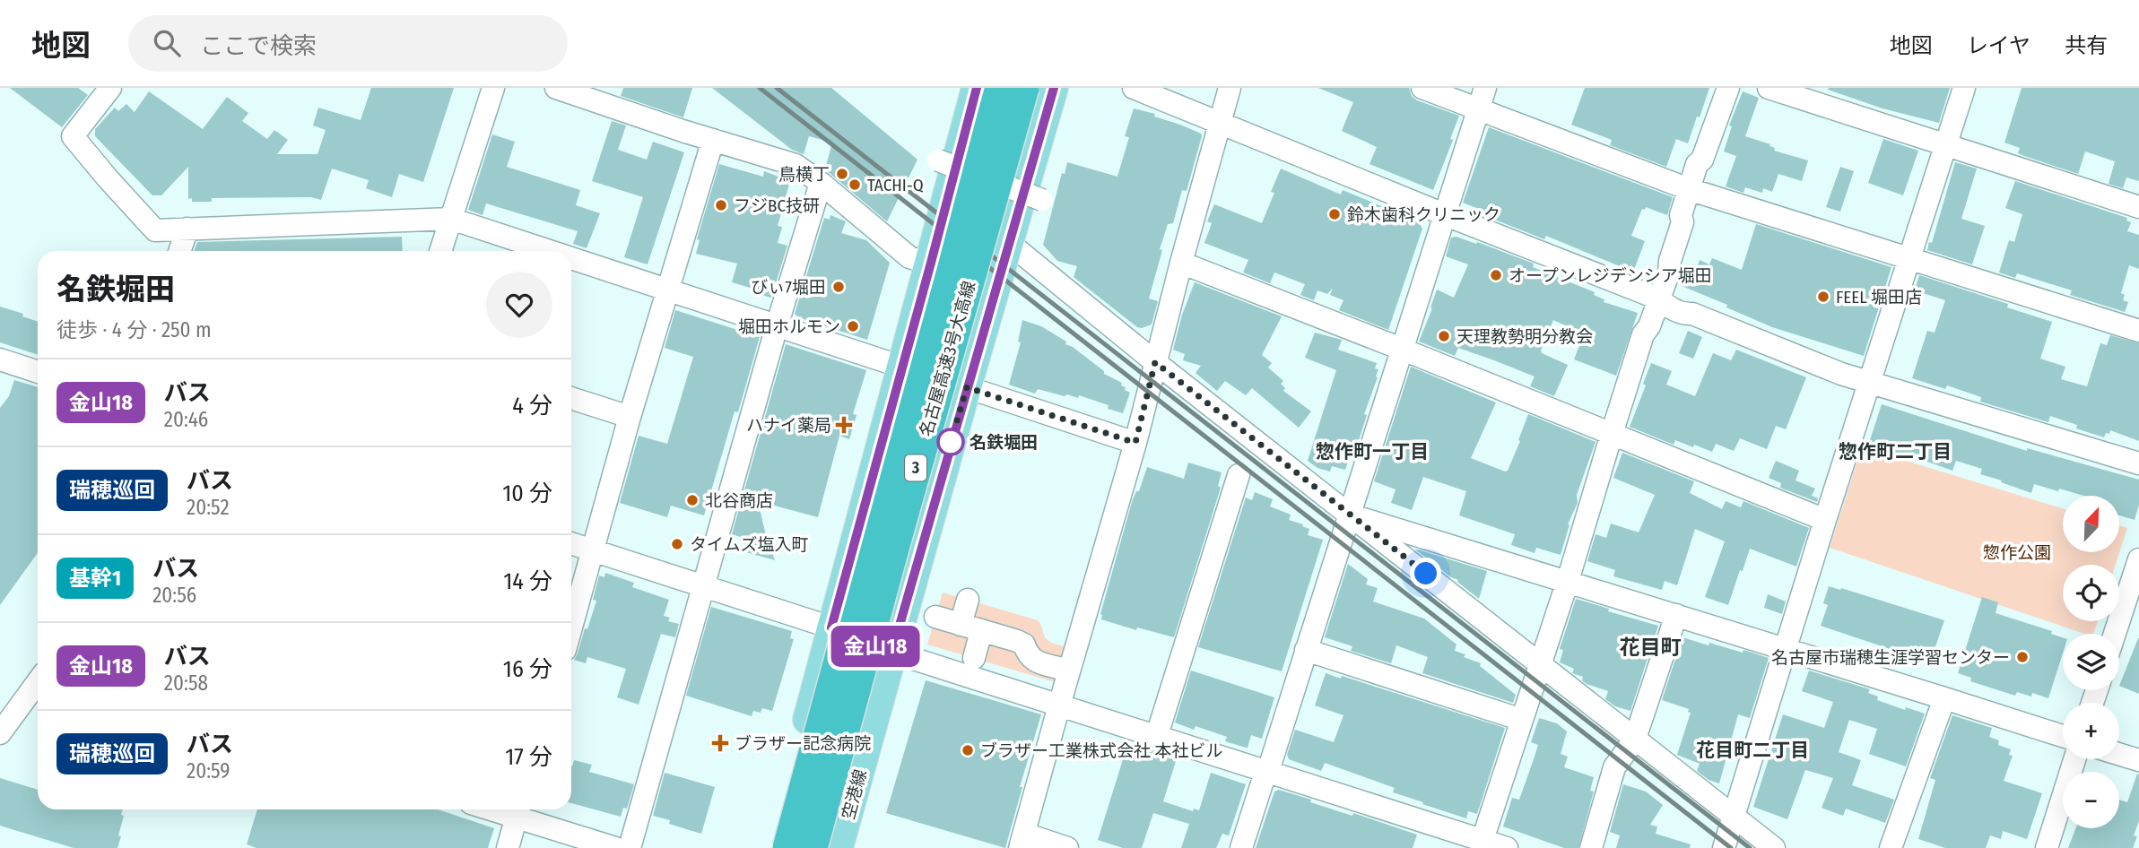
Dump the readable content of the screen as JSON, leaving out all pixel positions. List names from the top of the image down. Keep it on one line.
{"streets":{"highway":["名古屋高速3号大高線","3"],"main road":["空港線"]},"districts":["惣作町一丁目","惣作町二丁目","花目町","花目町二丁目"],"parks":["惣作公園"],"places":{"other":["鳥横丁","TACHI-Q","フジBC技研","鈴木歯科クリニック","オープンレジデンシア堀田","びぃ7堀田","FEEL 堀田店","堀田ホルモン","天理教勢明分教会","名鉄堀田","北谷商店","タイムズ塩入町","名古屋市瑞穂生涯学習センター","ブラザー工業株式会社 本社ビル"],"health":["ハナイ薬局","ブラザー記念病院"]},"lines":["bus line 金山18"],"north":"top right","page":{"header":"地図","search":"ここで検索","nav":["地図","レイヤ","共有"],"on_map":"金山18","heading":["名鉄堀田","徒歩 · 4 分 · 250 m"],"list":[{"mark":"金山18","name":"バス","note":"20:46","value":"4 分"},{"mark":"瑞穂巡回","name":"バス","note":"20:52","value":"10 分"},{"mark":"基幹1","name":"バス","note":"20:56","value":"14 分"},{"mark":"金山18","name":"バス","note":"20:58","value":"16 分"},{"mark":"瑞穂巡回","name":"バス","note":"20:59","value":"17 分"}],"map_buttons":["+","−"]}}
